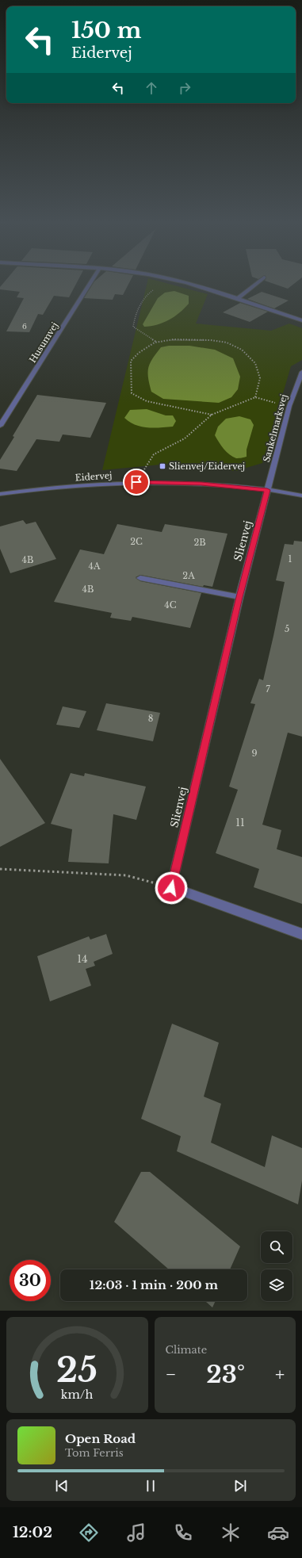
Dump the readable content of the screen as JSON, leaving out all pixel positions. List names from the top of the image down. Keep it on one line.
{"streets":{"street":["Husumvej","Sankelmarksvej","Eidervej","Slienvej"]},"crossings":[["Sankelmarksvej","Eidervej"],["Sankelmarksvej","Slienvej"],["Eidervej","Slienvej"]],"places":{"transit":["Slienvej/Eidervej"]},"house_numbers":["6","2C","2B","1","4B","4A","2A","4B","4C","5","7","8","9","11","14"],"page":{"turn":["150 m","Eidervej"],"limit":"30","trip":"12:03 · 1 min · 200 m","tile":"Climate","heat":["−","23°","+"],"song":["Open Road","Tom Ferris"],"tabs":"12:02","gauge":["25","km/h"]}}
